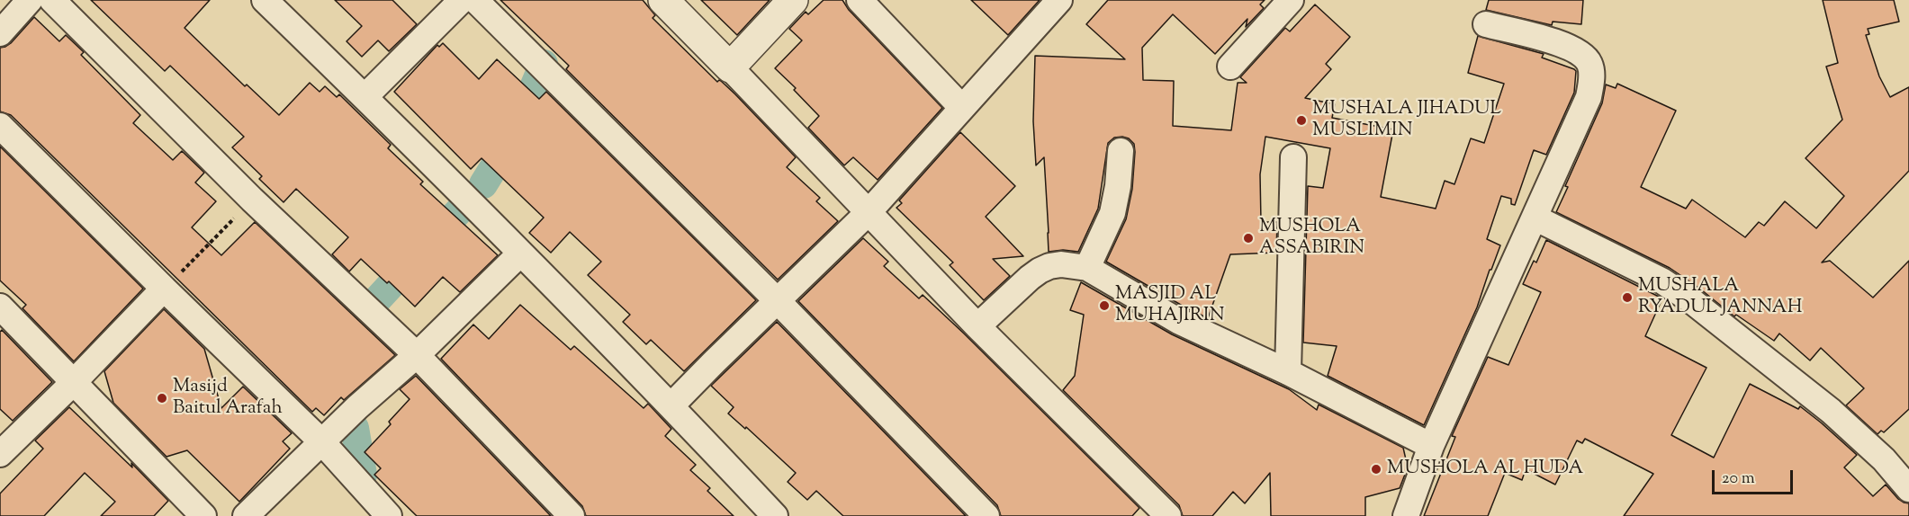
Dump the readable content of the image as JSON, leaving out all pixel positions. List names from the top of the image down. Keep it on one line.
{"places":["MUSHALA JIHADUL MUSLIMIN","MUSHOLA ASSABIRIN","MUSHALA RYADUL JANNAH","MASJID AL MUHAJIRIN","Masijd Baitul Arafah","MUSHOLA AL HUDA"],"scale_bar":"20 m"}
